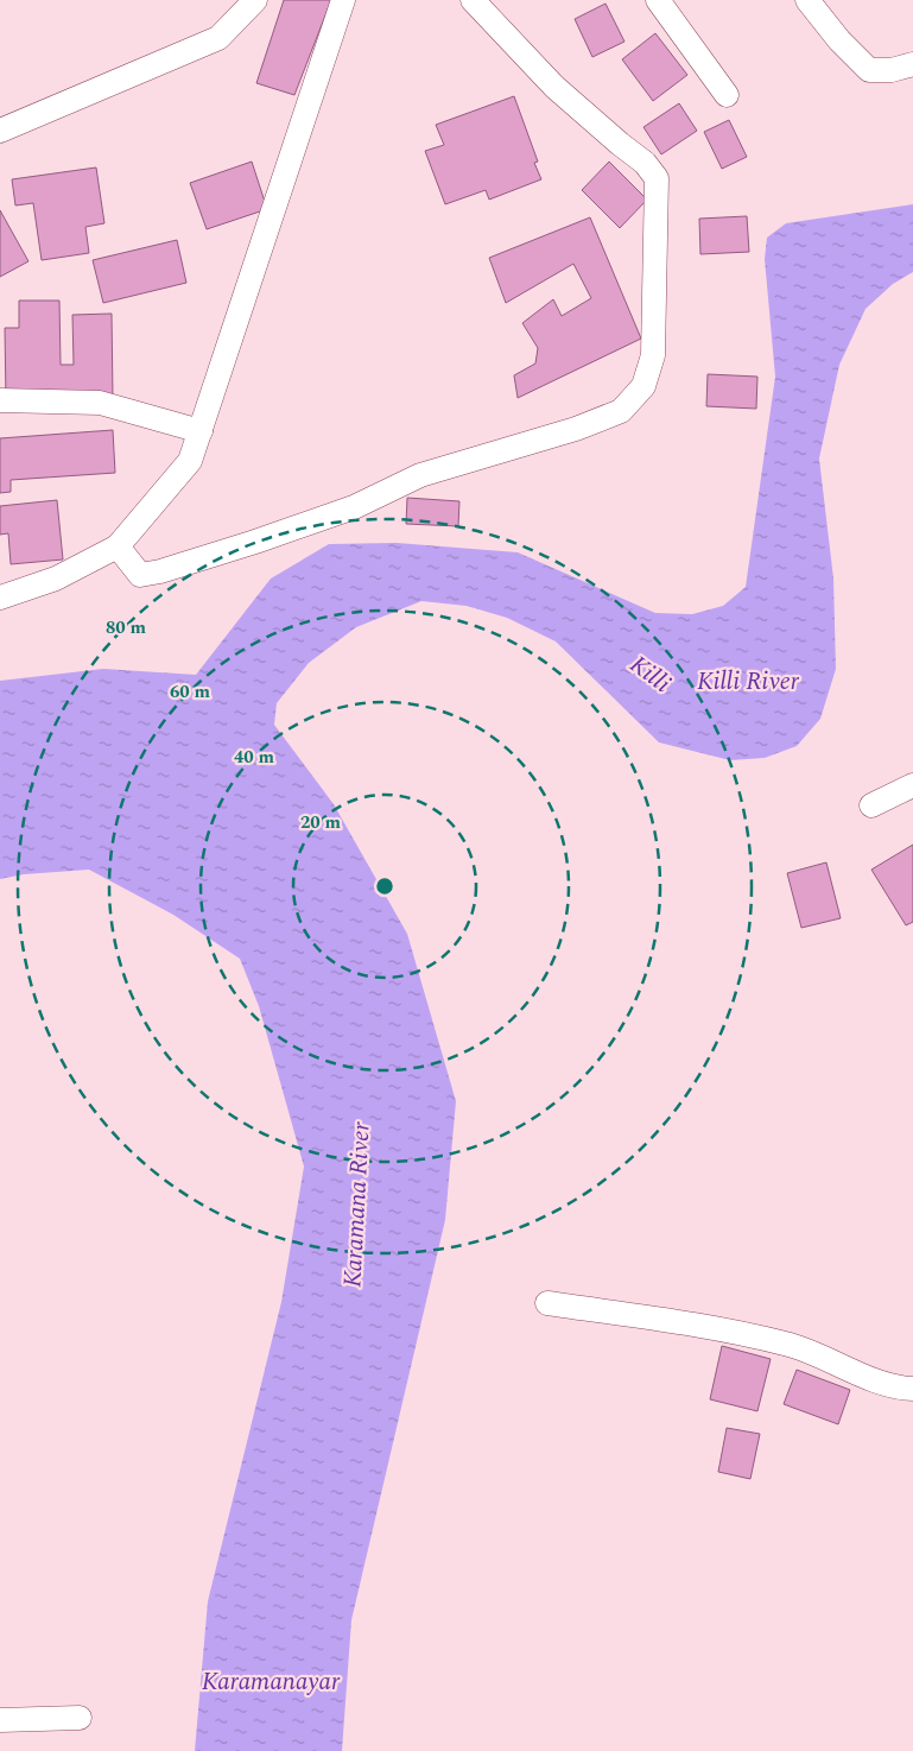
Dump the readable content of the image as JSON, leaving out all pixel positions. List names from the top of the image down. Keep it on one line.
{"water":["Killi","Killi River","Karamana River","Karamanayar"],"rings":["80 m","60 m","40 m","20 m"]}
